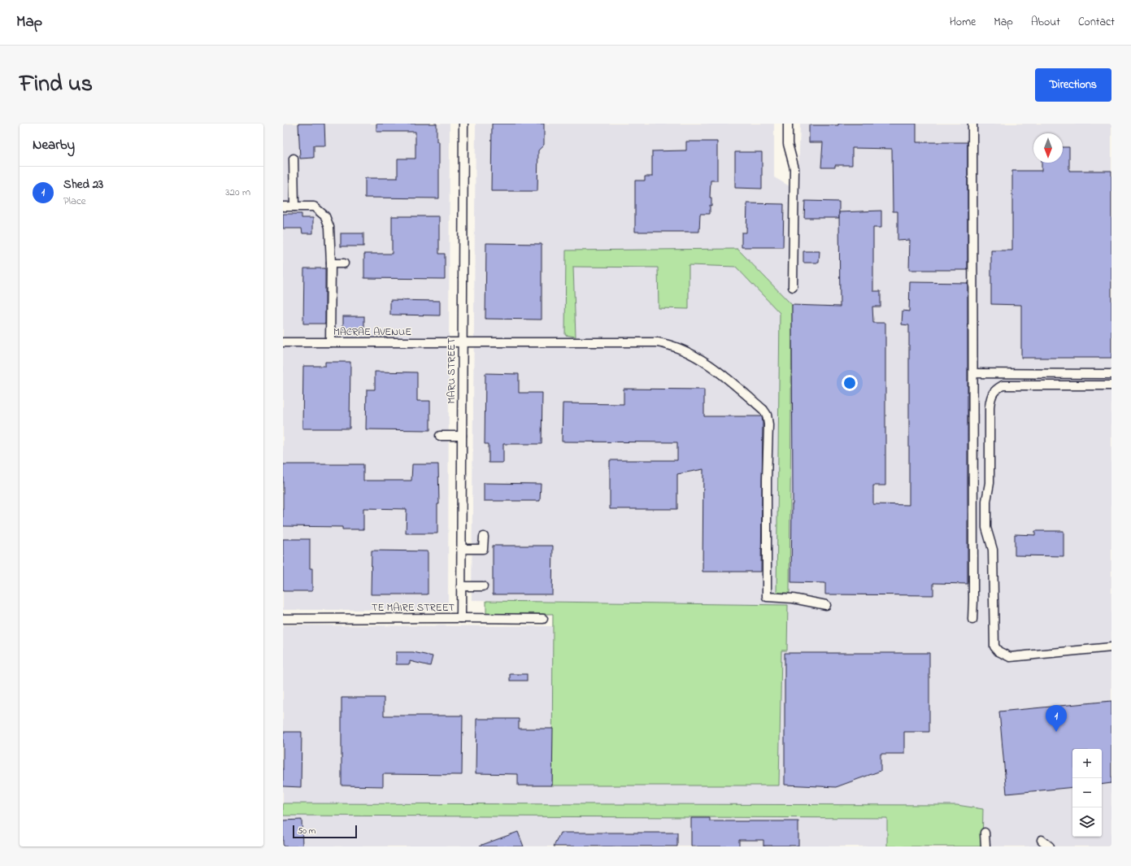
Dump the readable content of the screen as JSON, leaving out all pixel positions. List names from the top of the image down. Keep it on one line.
{"streets":{"street":["MACRAE AVENUE","MARU STREET","TE MAIRE STREET"]},"crossings":[["MACRAE AVENUE","MARU STREET"],["MARU STREET","TE MAIRE STREET"]],"scale_bar":"50 m","north":"bottom","page":{"header":"Map","nav":["Home","Map","About","Contact"],"title":"Find us","buttons":"Directions","heading":"Nearby","list":[{"mark":"1","name":"Shed 23","note":"Place","value":"320 m"}],"pins":"1","map_buttons":["+","−"],"scale":"50 m"}}
